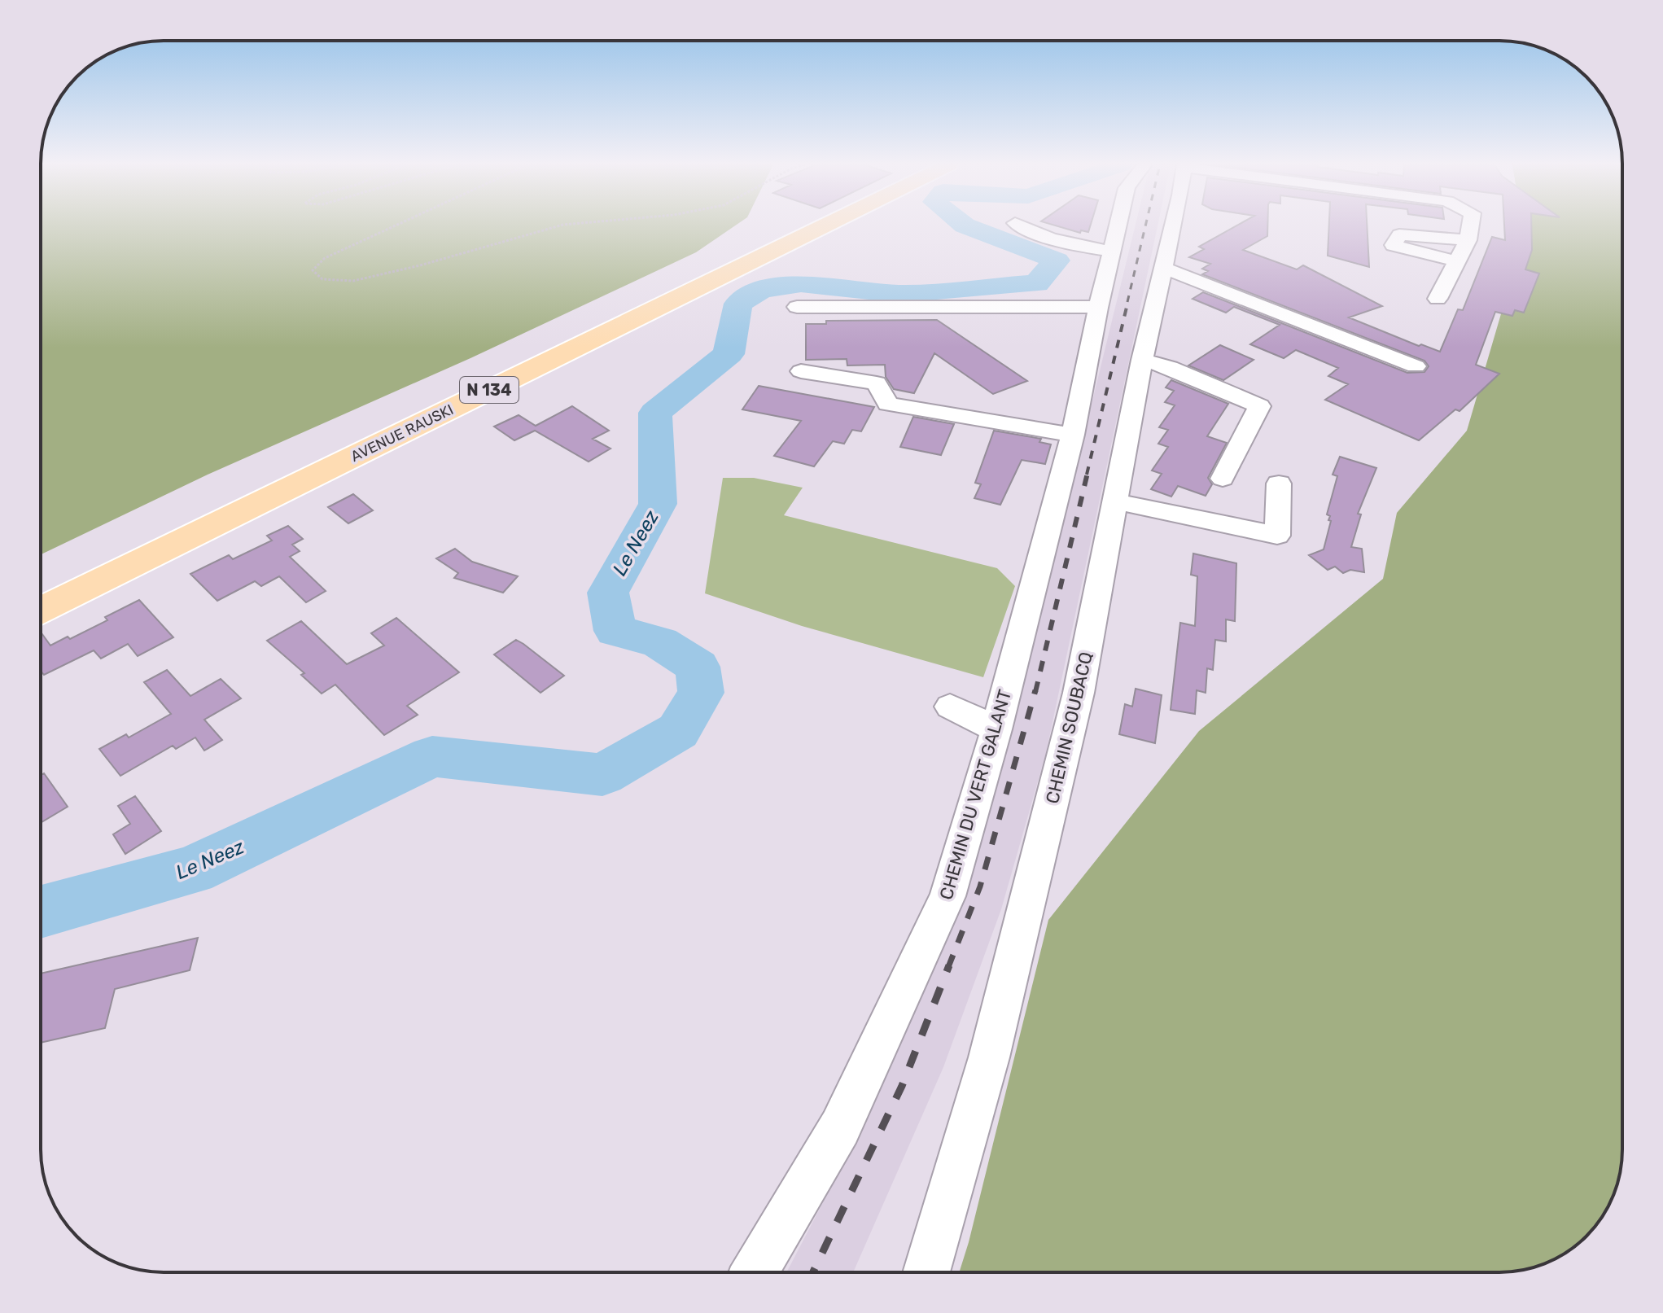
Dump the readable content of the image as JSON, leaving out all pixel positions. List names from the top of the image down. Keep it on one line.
{"streets":{"main road":["N 134","AVENUE RAUSKI"],"street":["CHEMIN SOUBACQ","CHEMIN DU VERT GALANT"]},"water":["Le Neez"]}
